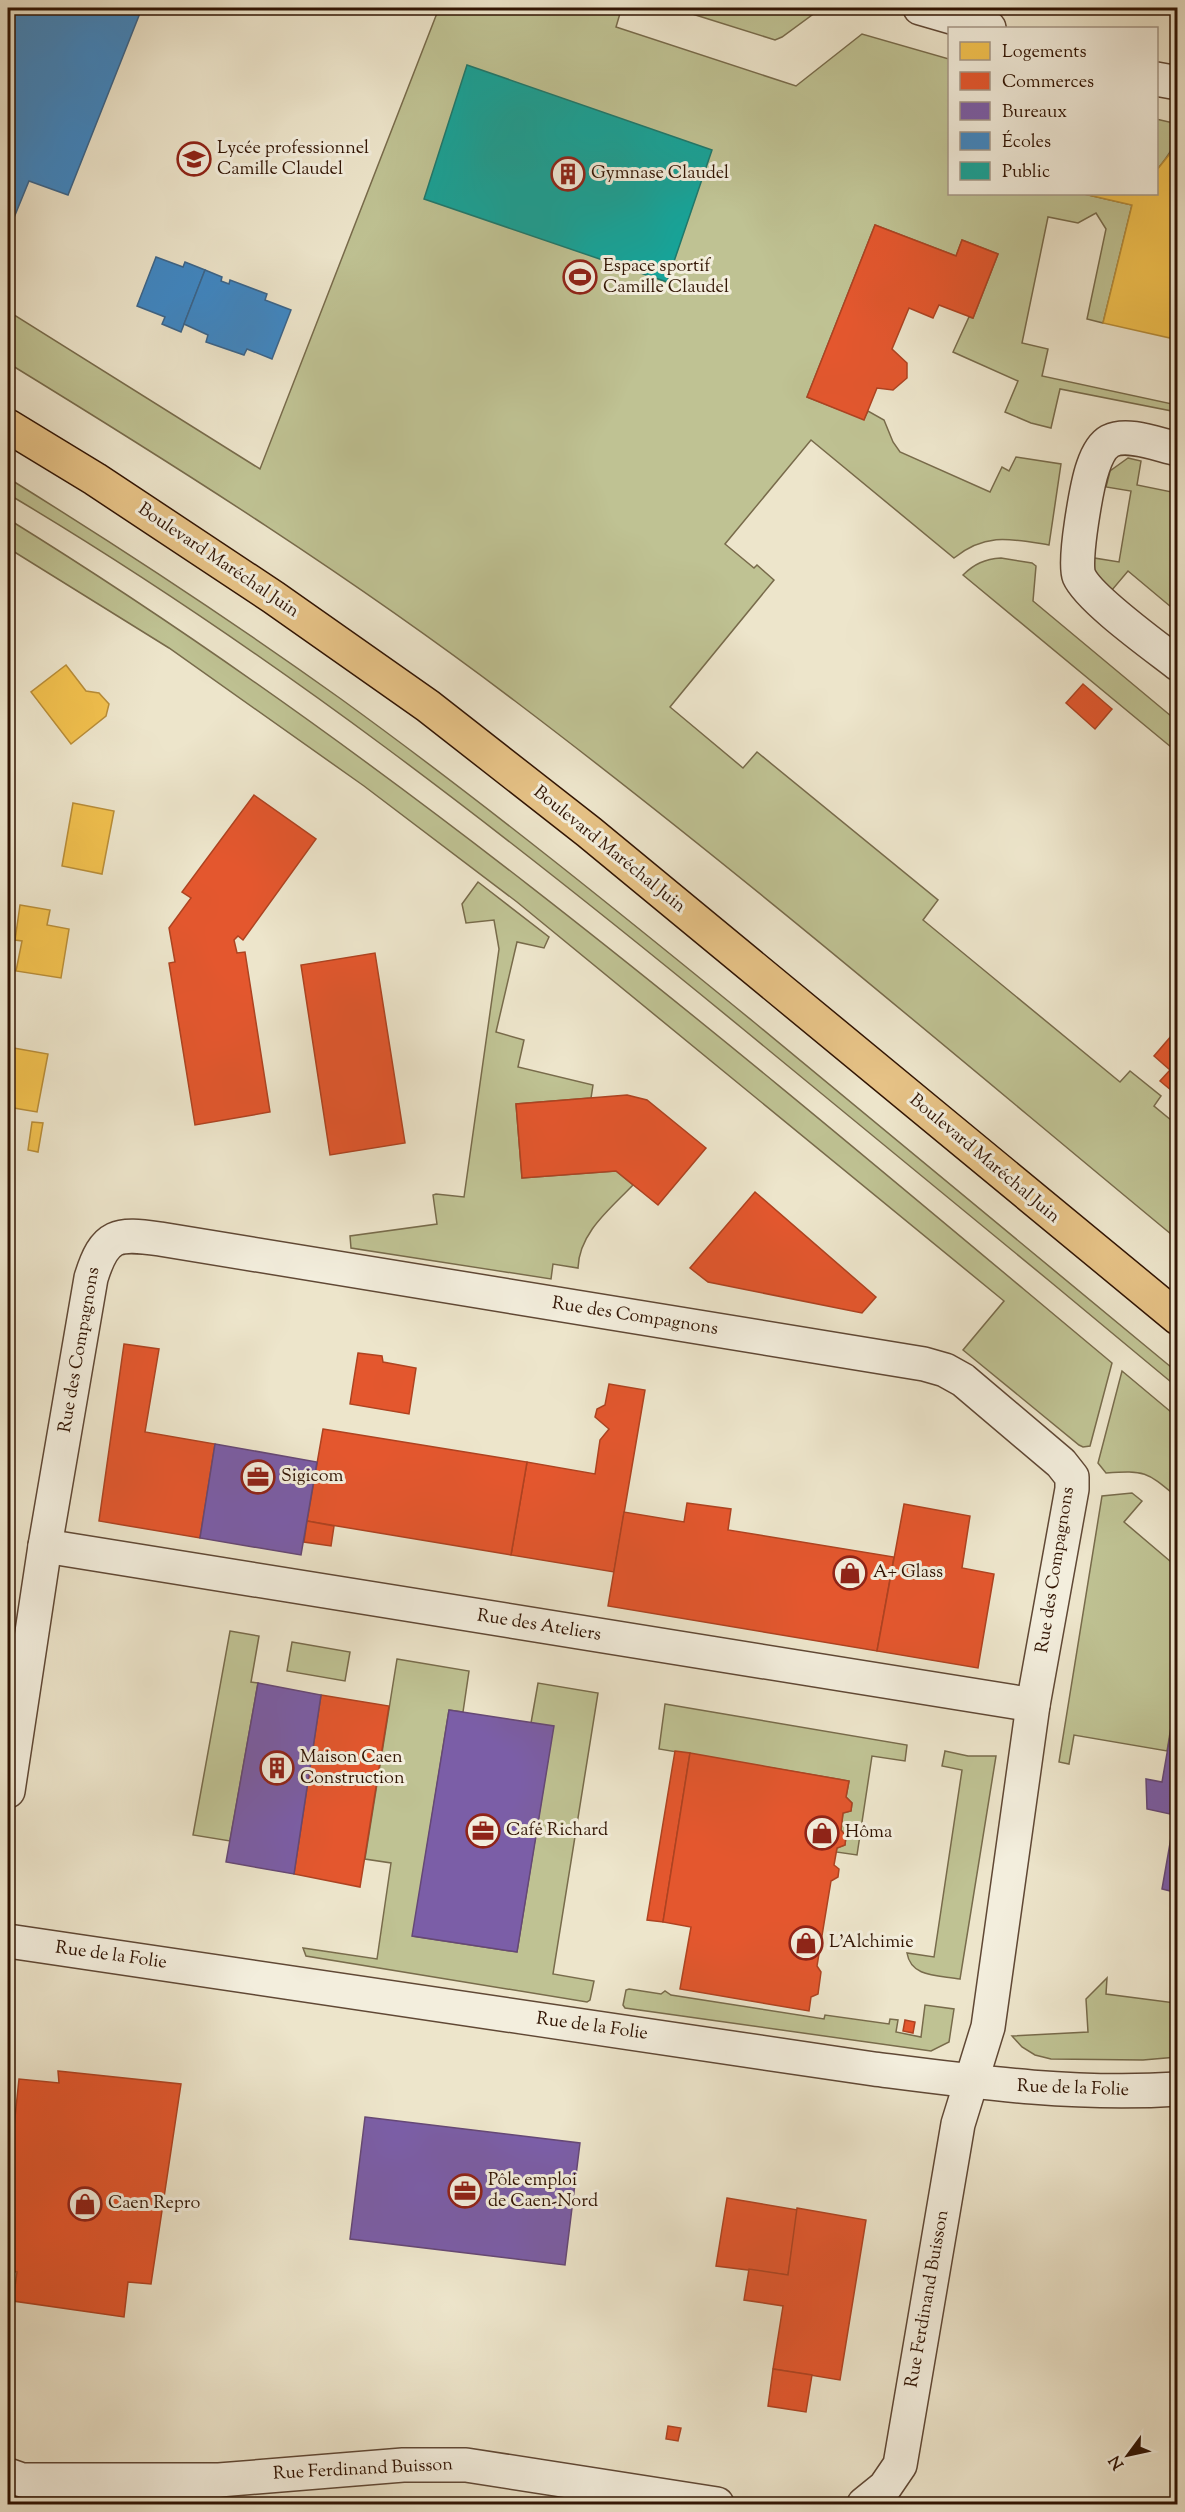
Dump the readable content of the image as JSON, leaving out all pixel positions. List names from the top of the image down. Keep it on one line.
{"streets":{"main road":["Boulevard Maréchal Juin"],"street":["Rue des Compagnons","Rue des Ateliers","Rue de la Folie","Rue Ferdinand Buisson"]},"crossings":[["Rue des Compagnons","Rue des Ateliers"],["Rue des Compagnons","Rue de la Folie"],["Rue des Compagnons","Rue Ferdinand Buisson"],["Rue de la Folie","Rue Ferdinand Buisson"]],"places":{"school or university":["Lycée professionnel Camille Claudel"],"building":["Gymnase Claudel","Maison Caen Construction"],"sports":["Espace sportif Camille Claudel"],"office":["Sigicom","Café Richard","Pôle emploi de Caen-Nord"],"shop":["A+ Glass","Hôma","L'Alchimie","Caen Repro"]},"legend":["Logements","Commerces","Bureaux","Écoles","Public"],"north":"bottom left"}
